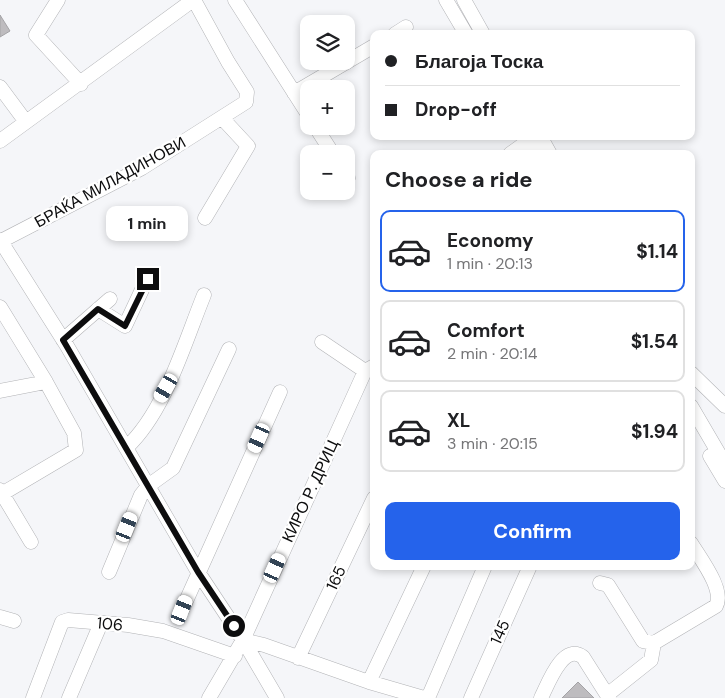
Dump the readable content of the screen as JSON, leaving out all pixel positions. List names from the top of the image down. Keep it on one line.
{"streets":{"street":["БРАЌА МИЛАДИНОВИ","КИРО Р. ДРИЦ","165","106","145"]},"crossings":[["КИРО Р. ДРИЦ","106"]],"page":{"map_buttons":["+","−"],"banner":["Благоја Тоска","Drop-off"],"heading":"Choose a ride","bubble":"1 min","list":[{"name":"Economy","note":"1 min · 20:13","value":"$1.14"},{"name":"Comfort","note":"2 min · 20:14","value":"$1.54"},{"name":"XL","note":"3 min · 20:15","value":"$1.94"}],"buttons":"Confirm"}}
